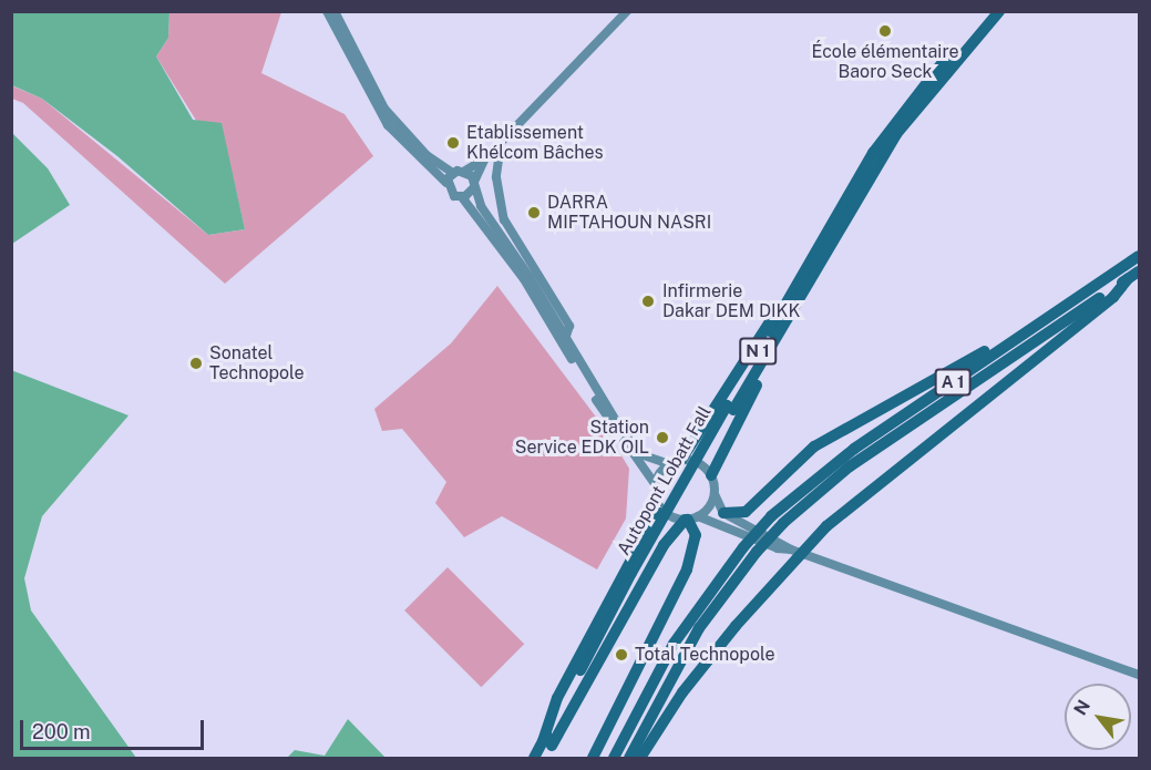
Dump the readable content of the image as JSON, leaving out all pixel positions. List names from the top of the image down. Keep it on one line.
{"streets":{"highway":["N 1","A 1","Autopont Lobatt Fall"]},"places":["École élémentaire Baoro Seck","Etablissement Khélcom Bâches","DARRA MIFTAHOUN NASRI","Infirmerie Dakar DEM DIKK","Sonatel Technopole","Station Service EDK OIL","Total Technopole"],"scale_bar":"200 m","north":"top left"}
